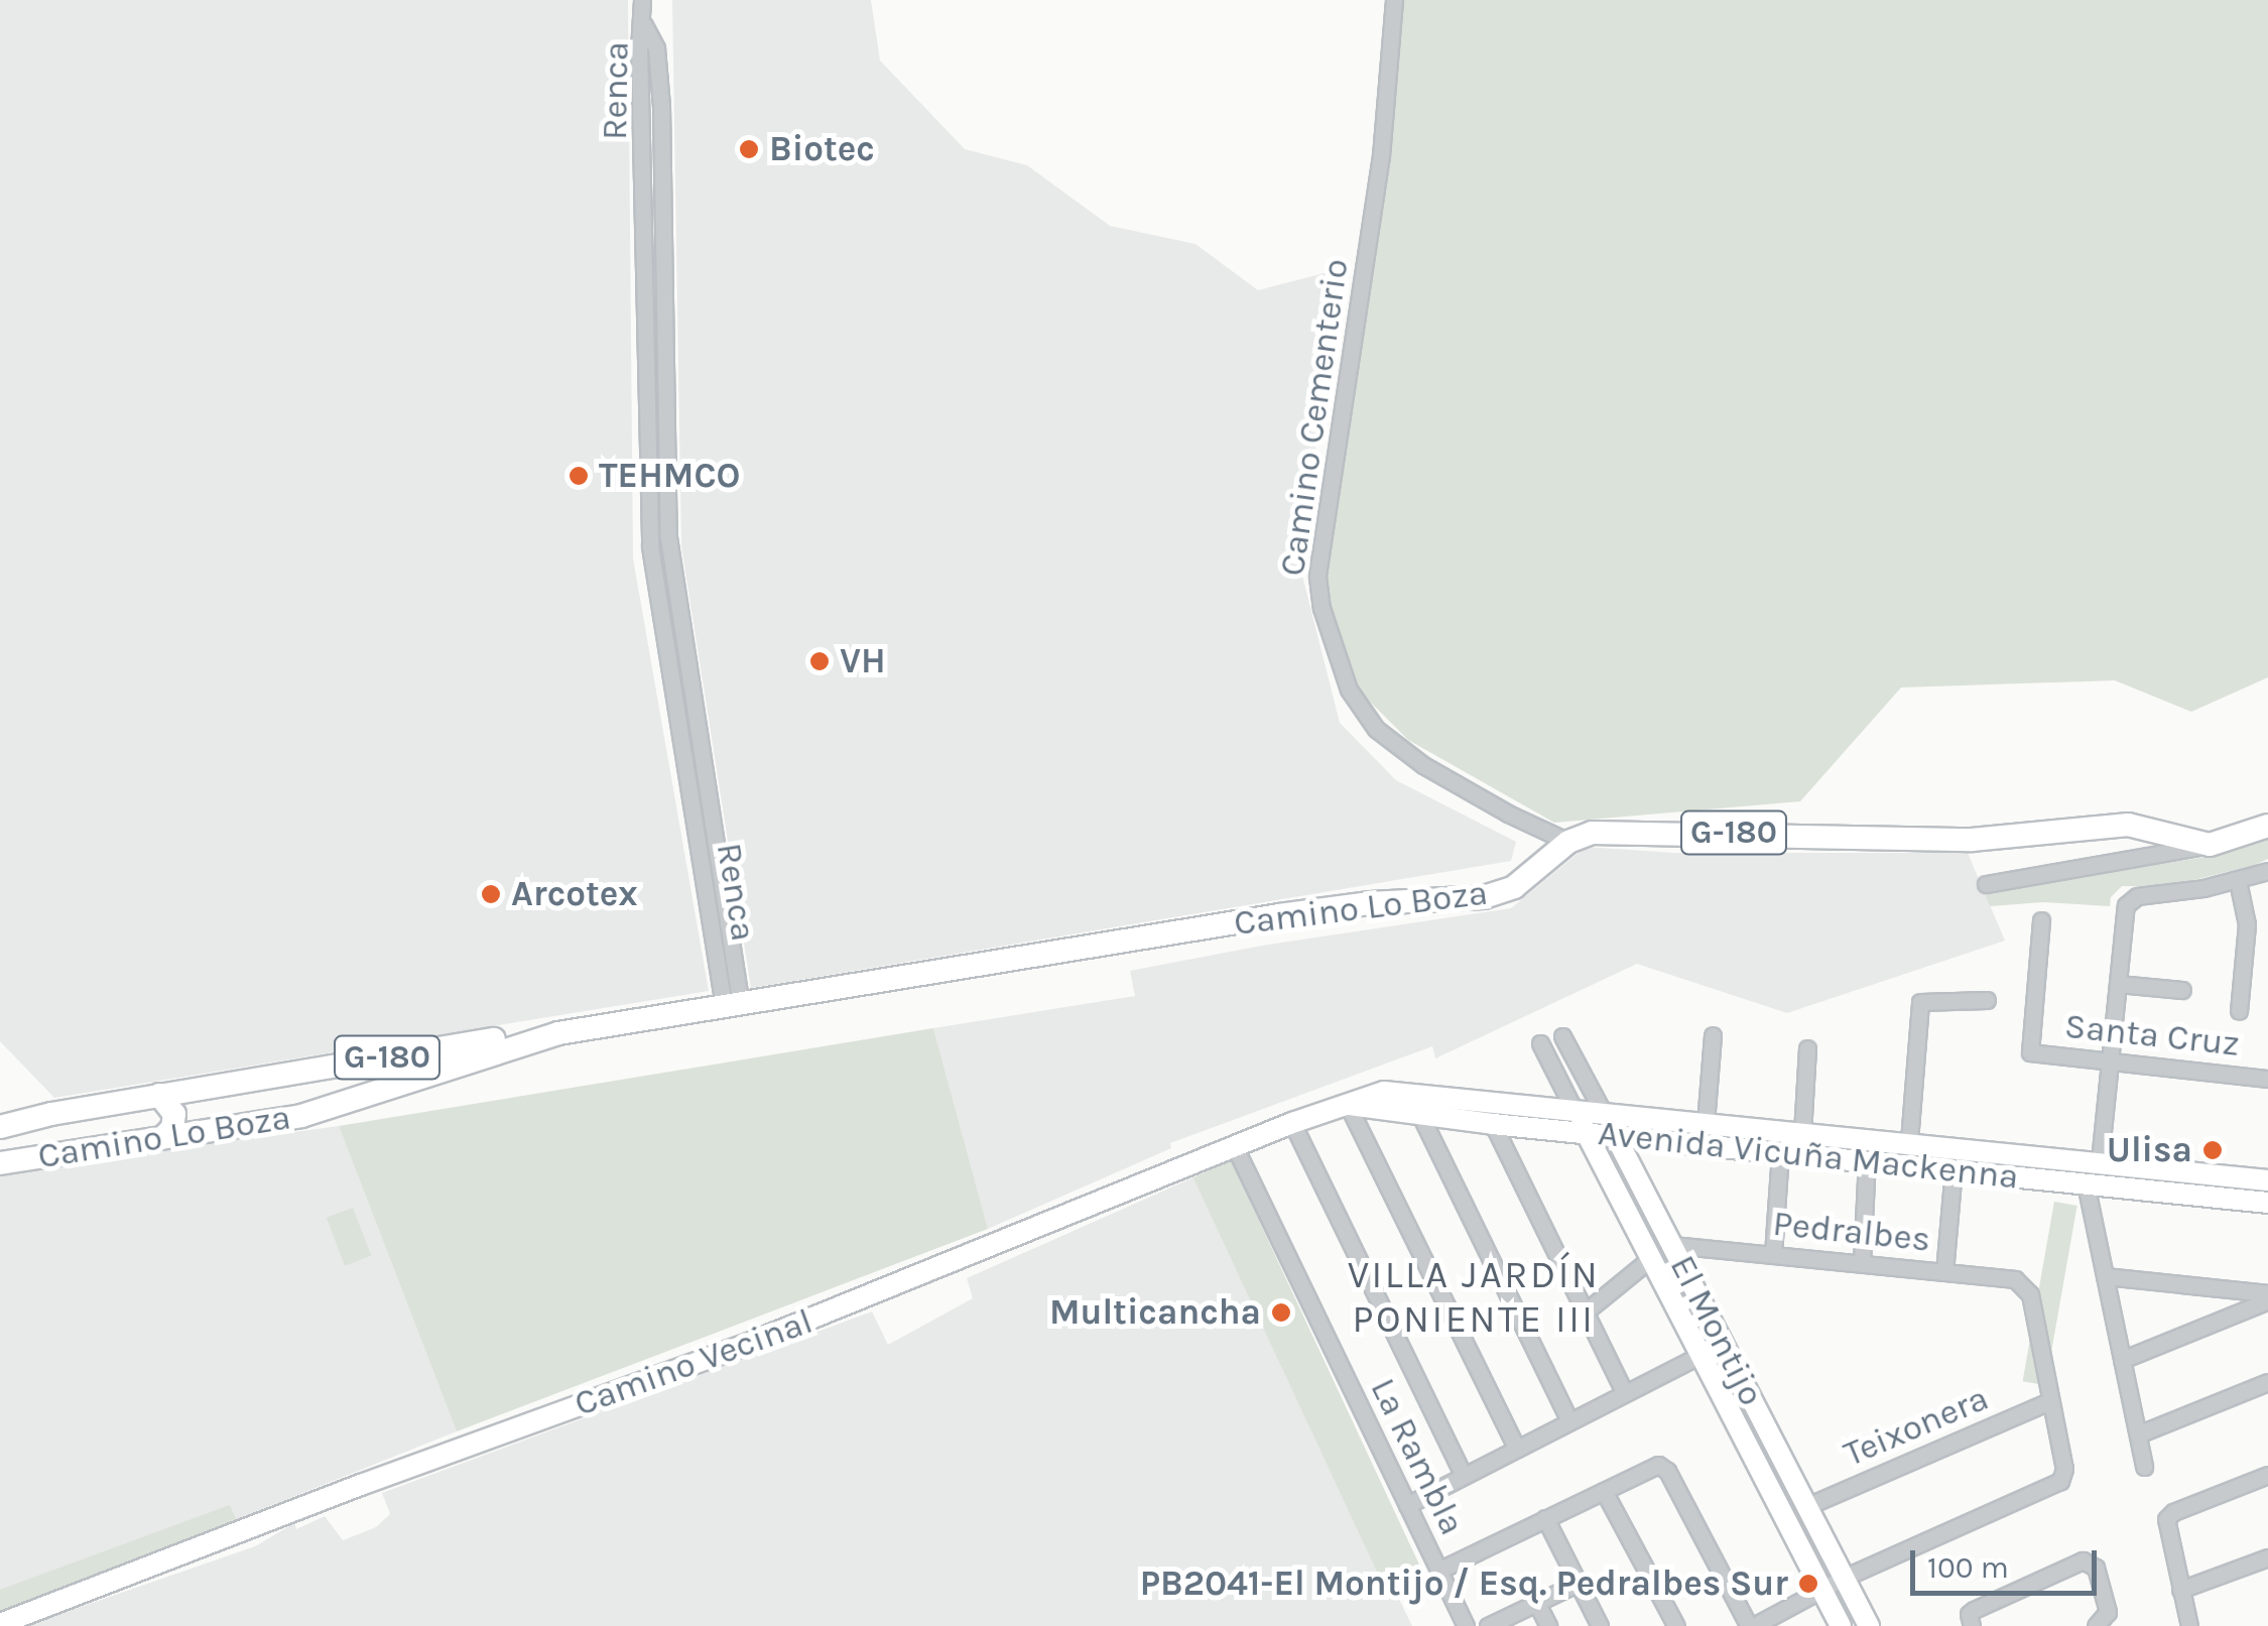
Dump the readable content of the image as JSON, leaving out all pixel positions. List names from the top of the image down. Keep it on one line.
{"streets":{"main road":["G-180","Camino Lo Boza"],"street":["Renca","Camino Cementerio","Santa Cruz","Avenida Vicuña Mackenna","Pedralbes","El Montijo","Camino Vecinal","Teixonera","La Rambla"]},"crossings":[["Renca","Camino Lo Boza"],["Camino Cementerio","Camino Lo Boza"],["Avenida Vicuña Mackenna","El Montijo"],["Avenida Vicuña Mackenna","Camino Vecinal"],["Pedralbes","El Montijo"],["Pedralbes","Teixonera"],["El Montijo","Teixonera"],["Camino Vecinal","La Rambla"]],"districts":["VILLA JARDÍN PONIENTE III"],"places":["Biotec","TEHMCO","VH","Arcotex","Ulisa","Multicancha","PB2041-El Montijo / Esq. Pedralbes Sur"],"scale_bar":"100 m"}
